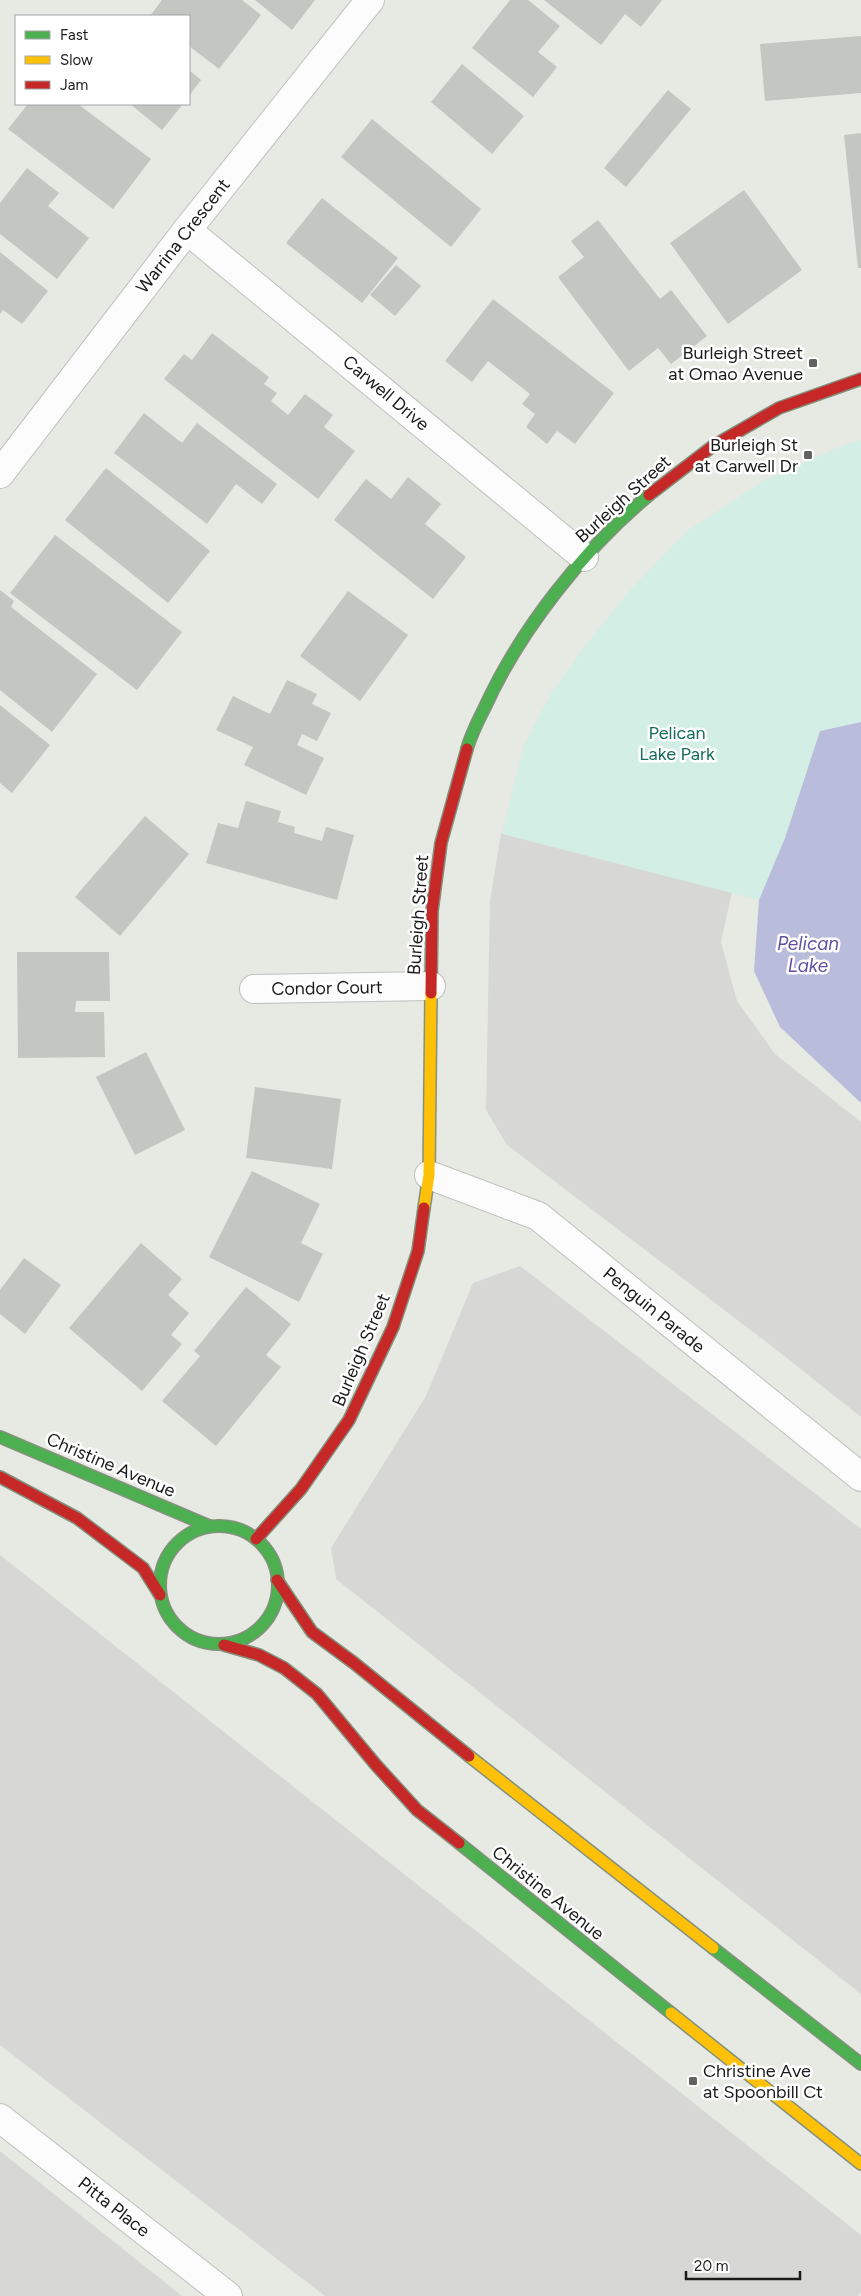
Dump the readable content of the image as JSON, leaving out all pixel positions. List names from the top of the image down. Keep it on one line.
{"streets":{"street":["Warrina Crescent","Carwell Drive","Burleigh Street","Condor Court","Penguin Parade","Christine Avenue","Pitta Place"]},"crossings":[["Warrina Crescent","Carwell Drive"],["Carwell Drive","Burleigh Street"],["Burleigh Street","Condor Court"],["Burleigh Street","Penguin Parade"],["Burleigh Street","Christine Avenue"]],"water":["Pelican Lake"],"parks":["Pelican Lake Park"],"places":{"transit":["Burleigh Street at Omao Avenue","Burleigh St at Carwell Dr","Christine Ave at Spoonbill Ct"]},"legend":["Fast","Slow","Jam"],"scale_bar":"20 m"}
